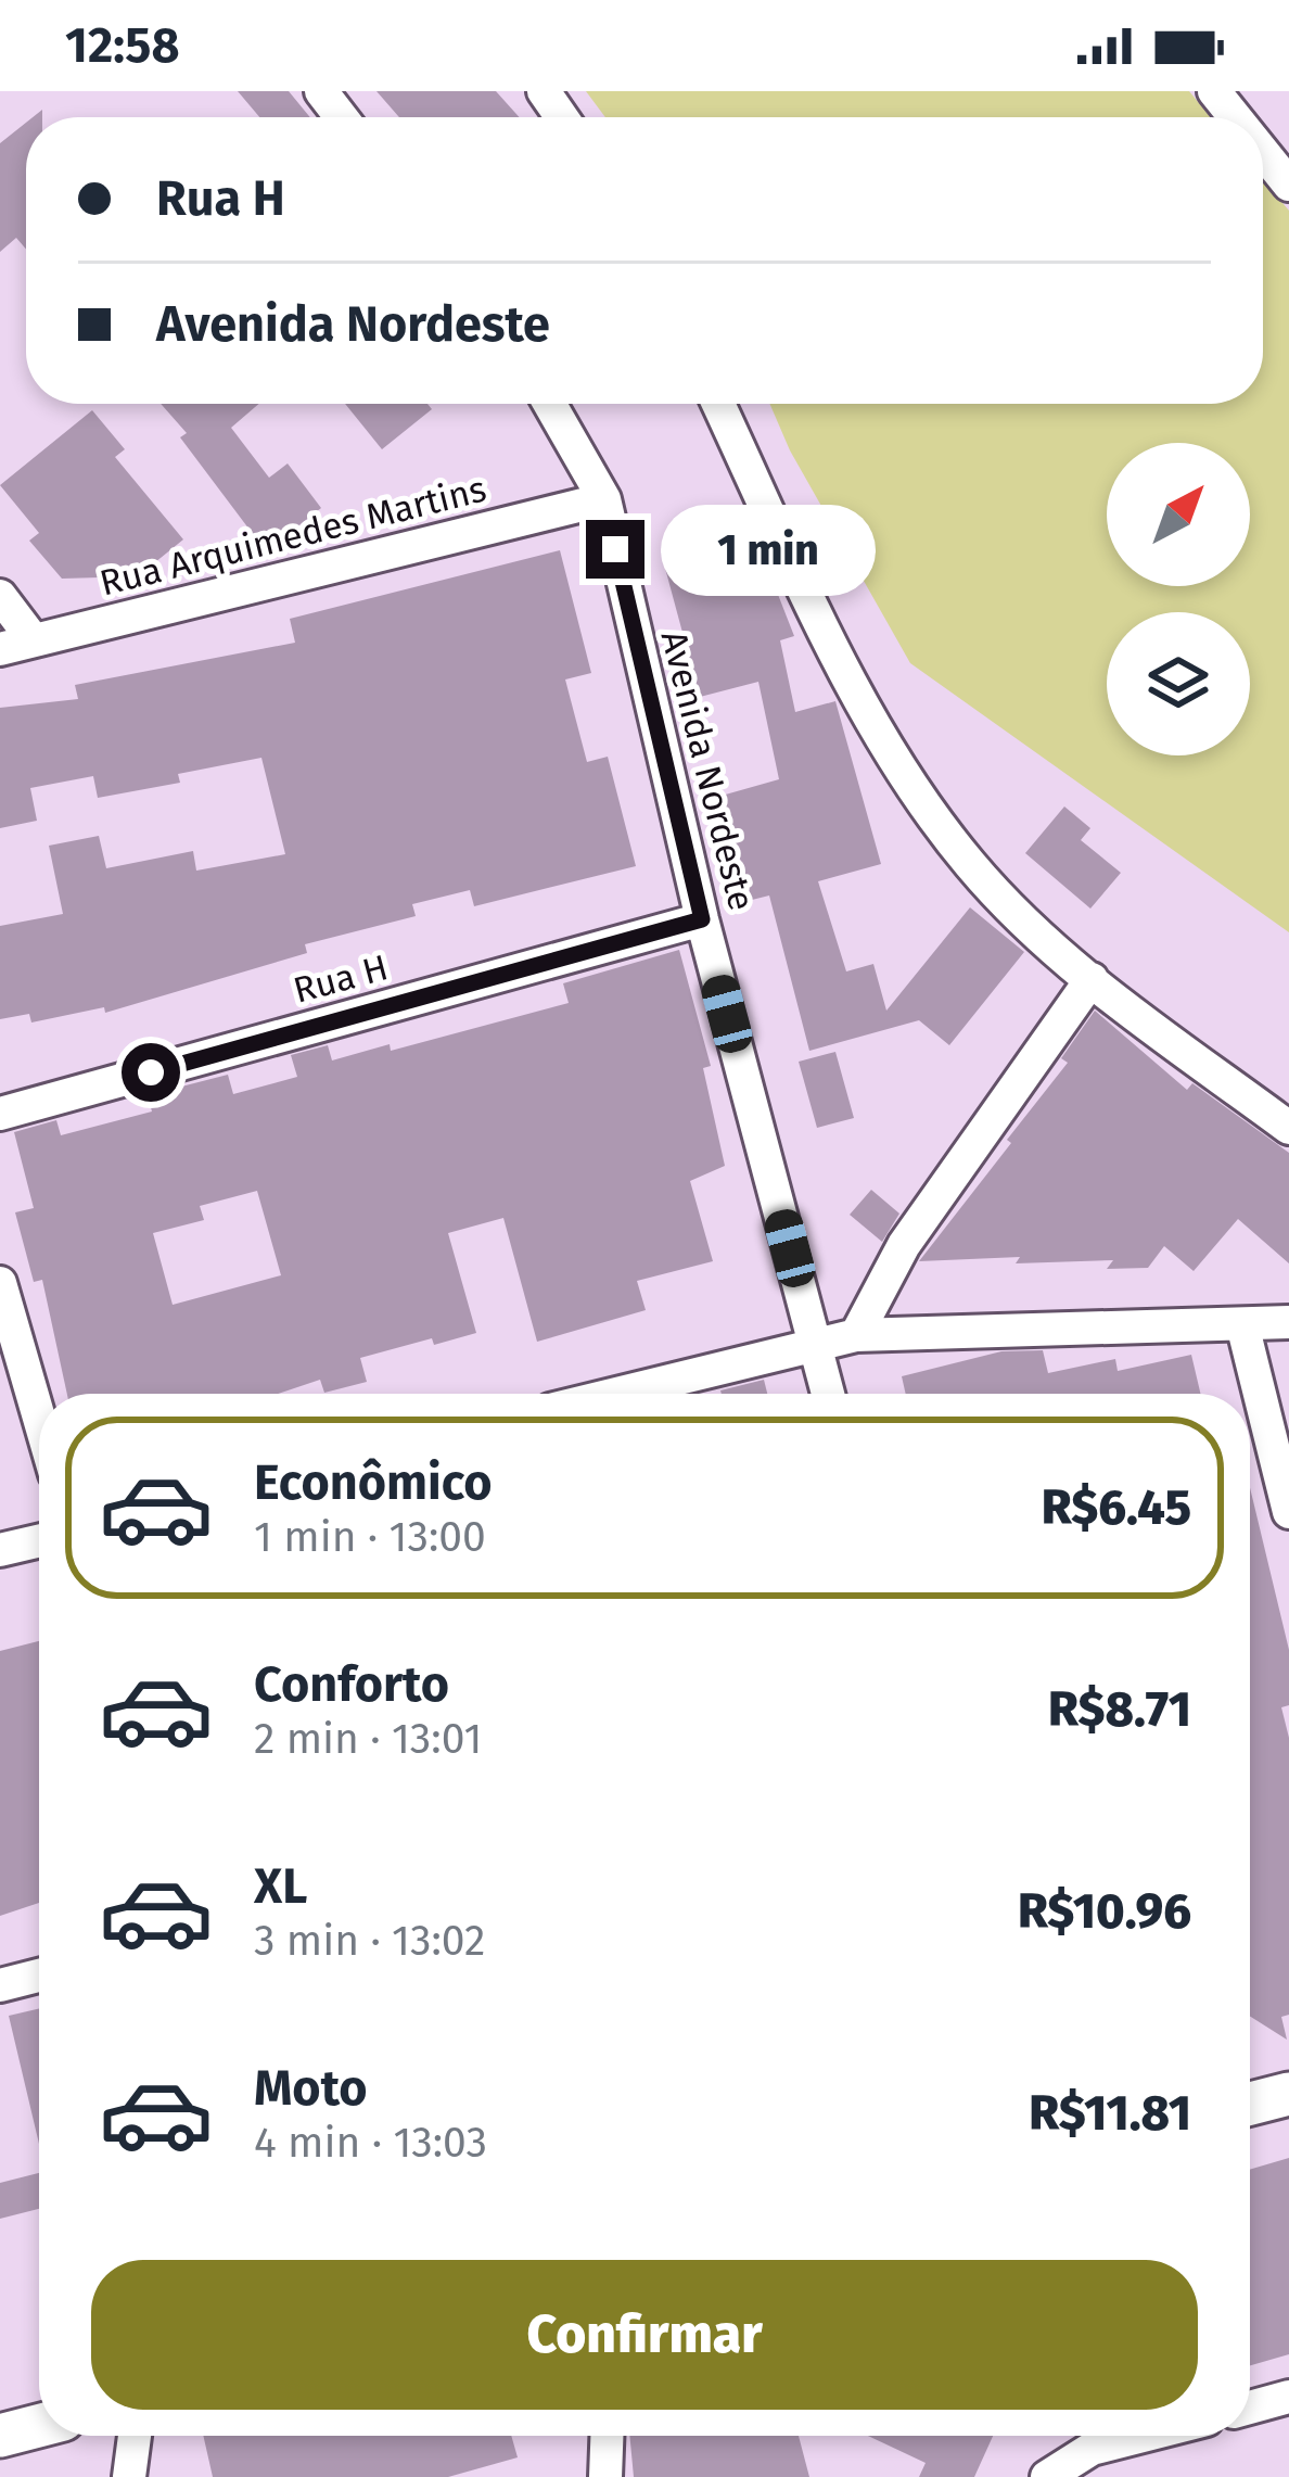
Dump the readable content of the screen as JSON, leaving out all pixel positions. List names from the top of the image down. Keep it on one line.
{"streets":{"street":["Rua Arquimedes Martins","Avenida Nordeste","Rua H"]},"crossings":[["Rua Arquimedes Martins","Avenida Nordeste"],["Avenida Nordeste","Rua H"]],"north":"top right","page":{"status":"12:58","banner":["Rua H","Avenida Nordeste"],"bubble":"1 min","list":[{"name":"Econômico","note":"1 min · 13:00","value":"R$6.45"},{"name":"Conforto","note":"2 min · 13:01","value":"R$8.71"},{"name":"XL","note":"3 min · 13:02","value":"R$10.96"},{"name":"Moto","note":"4 min · 13:03","value":"R$11.81"}],"buttons":"Confirmar"}}
